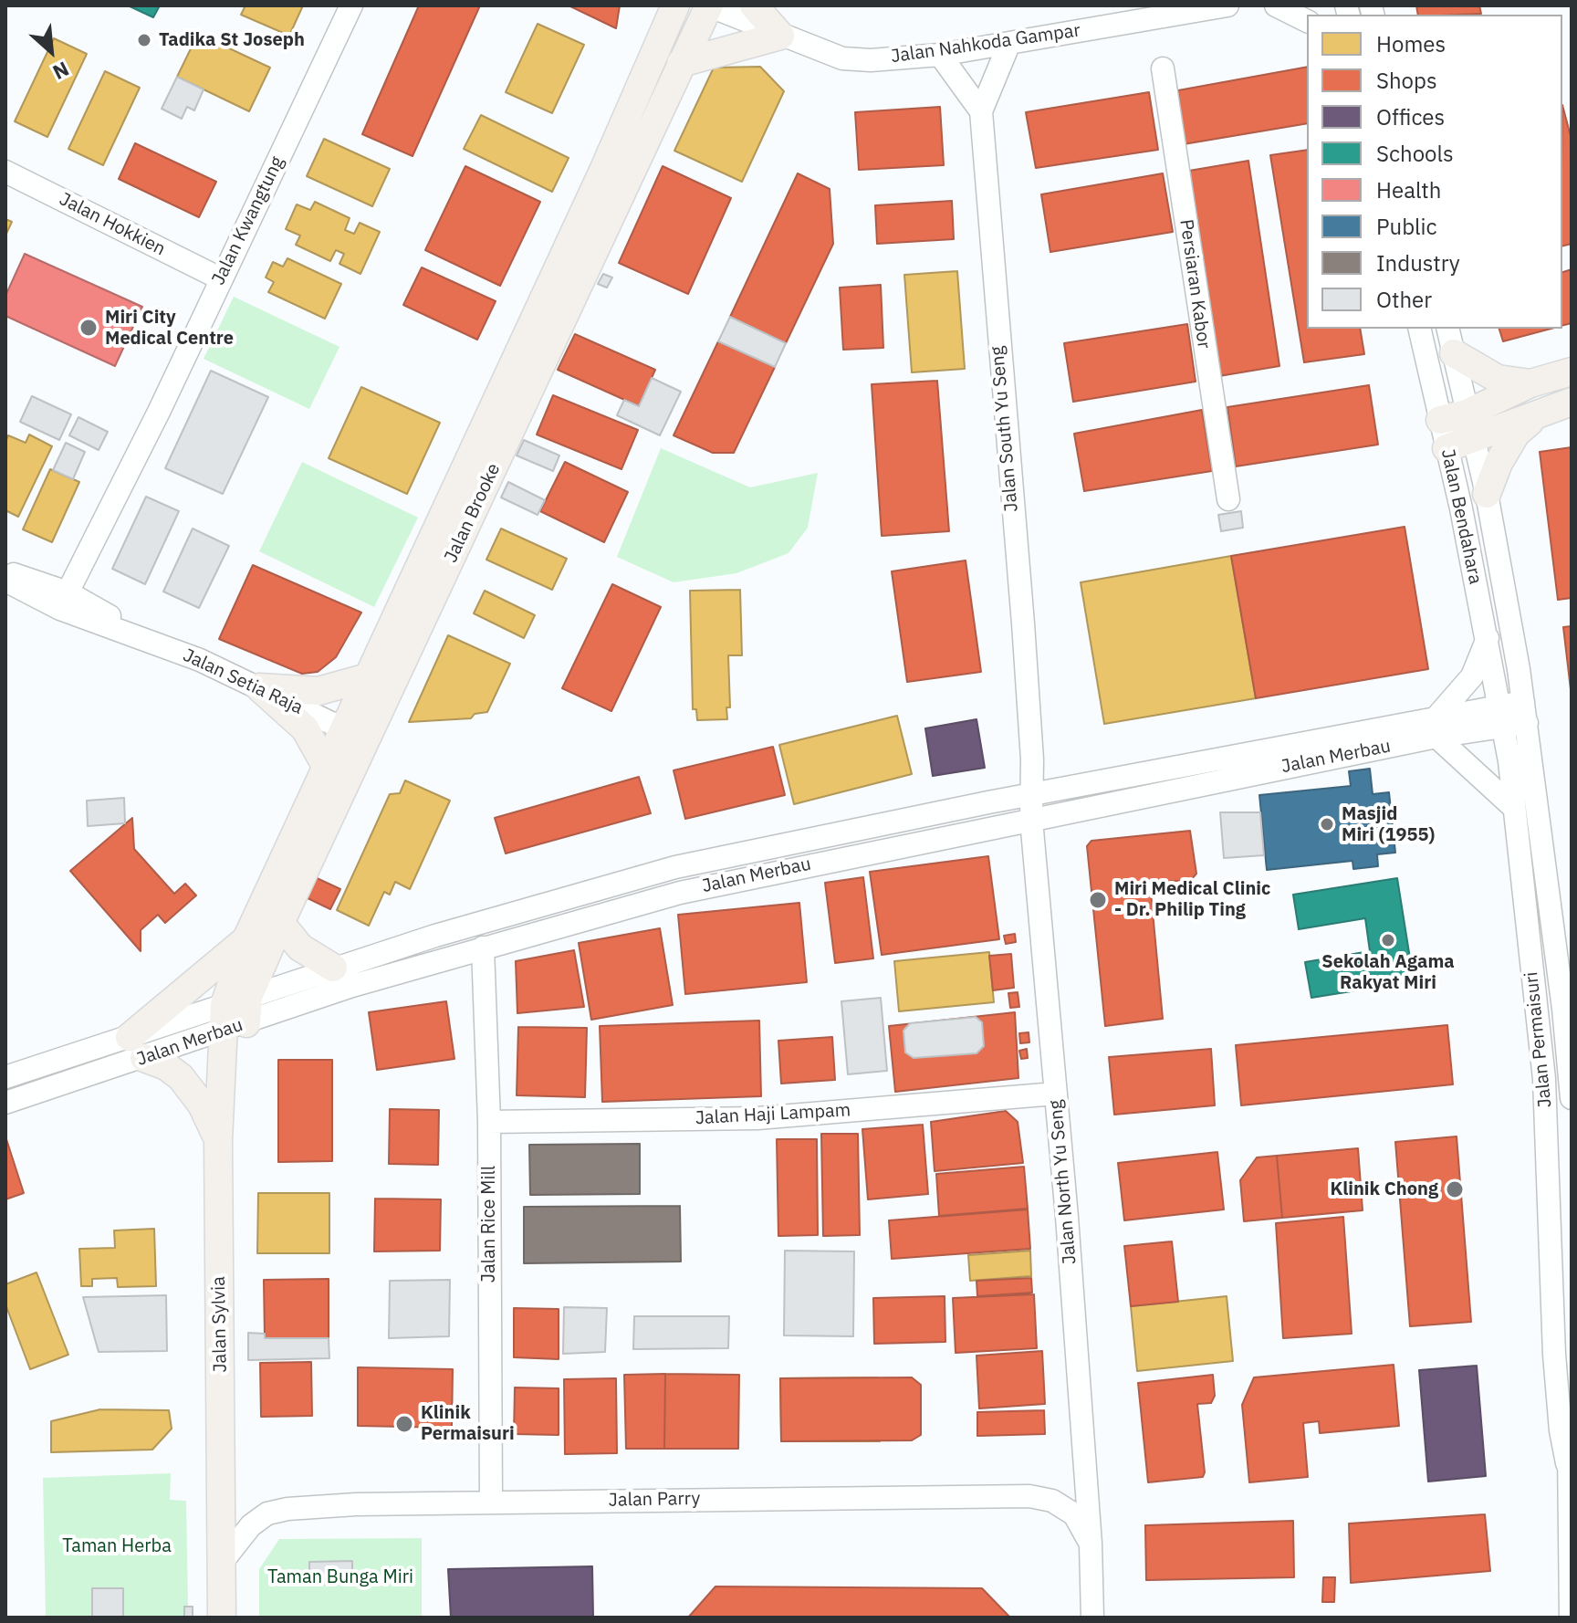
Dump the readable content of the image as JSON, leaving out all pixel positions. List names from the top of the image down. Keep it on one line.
{"streets":{"main road":["Jalan Brooke","Jalan Sylvia"],"street":["Jalan Nahkoda Gampar","Jalan Kwangtung","Jalan Hokkien","Persiaran Kabor","Jalan South Yu Seng","Jalan Bendahara","Jalan Setia Raja","Jalan Merbau","Jalan Permaisuri","Jalan Haji Lampam","Jalan North Yu Seng","Jalan Rice Mill","Jalan Parry"]},"crossings":[["Jalan Nahkoda Gampar","Jalan South Yu Seng"],["Jalan Nahkoda Gampar","Jalan Brooke"],["Jalan Kwangtung","Jalan Hokkien"],["Jalan Kwangtung","Jalan Setia Raja"],["Jalan South Yu Seng","Jalan Merbau"],["Jalan South Yu Seng","Jalan North Yu Seng"],["Jalan Brooke","Jalan Setia Raja"],["Jalan Brooke","Jalan Merbau"],["Jalan Brooke","Jalan Sylvia"],["Jalan Bendahara","Jalan Merbau"],["Jalan Bendahara","Jalan Permaisuri"],["Jalan Merbau","Jalan Permaisuri"],["Jalan Merbau","Jalan North Yu Seng"],["Jalan Merbau","Jalan Rice Mill"],["Jalan Merbau","Jalan Sylvia"],["Jalan Haji Lampam","Jalan North Yu Seng"],["Jalan Haji Lampam","Jalan Rice Mill"],["Jalan North Yu Seng","Jalan Parry"],["Jalan Rice Mill","Jalan Parry"],["Jalan Sylvia","Jalan Parry"]],"parks":["Taman Herba","Taman Bunga Miri"],"places":["Tadika St Joseph","Miri City Medical Centre","Masjid Miri (1955)","Miri Medical Clinic - Dr. Philip Ting","Sekolah Agama Rakyat Miri","Klinik Chong","Klinik Permaisuri"],"legend":["Homes","Shops","Offices","Schools","Health","Public","Industry","Other"],"north":"bottom right"}
